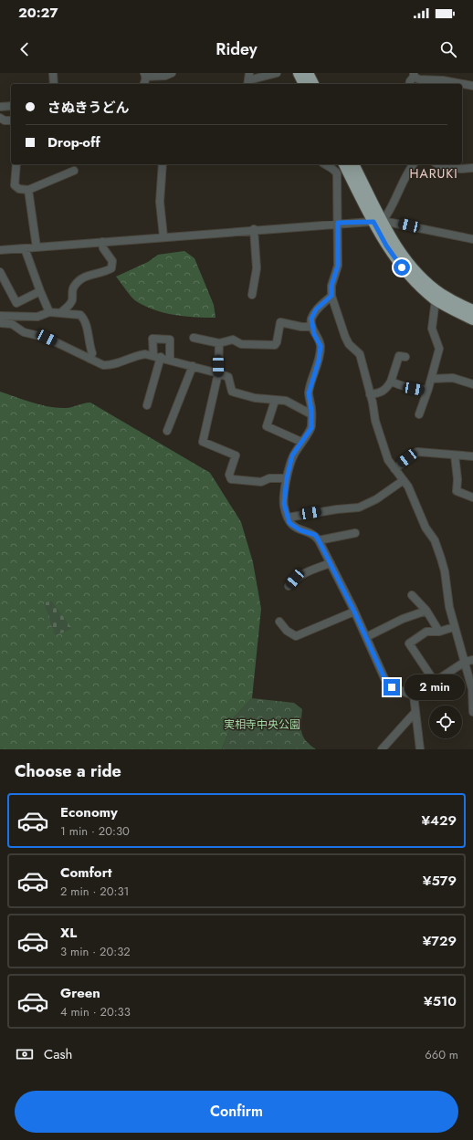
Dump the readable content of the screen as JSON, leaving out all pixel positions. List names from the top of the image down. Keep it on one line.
{"districts":["HARUKI"],"parks":["実相寺中央公園"],"page":{"status":"20:27","header":"Ridey","banner":["さぬきうどん","Drop-off"],"bubble":"2 min","heading":"Choose a ride","list":[{"name":"Economy","note":"1 min · 20:30","value":"¥429"},{"name":"Comfort","note":"2 min · 20:31","value":"¥579"},{"name":"XL","note":"3 min · 20:32","value":"¥729"},{"name":"Green","note":"4 min · 20:33","value":"¥510"}],"pay":["Cash","660 m"],"buttons":"Confirm"}}
